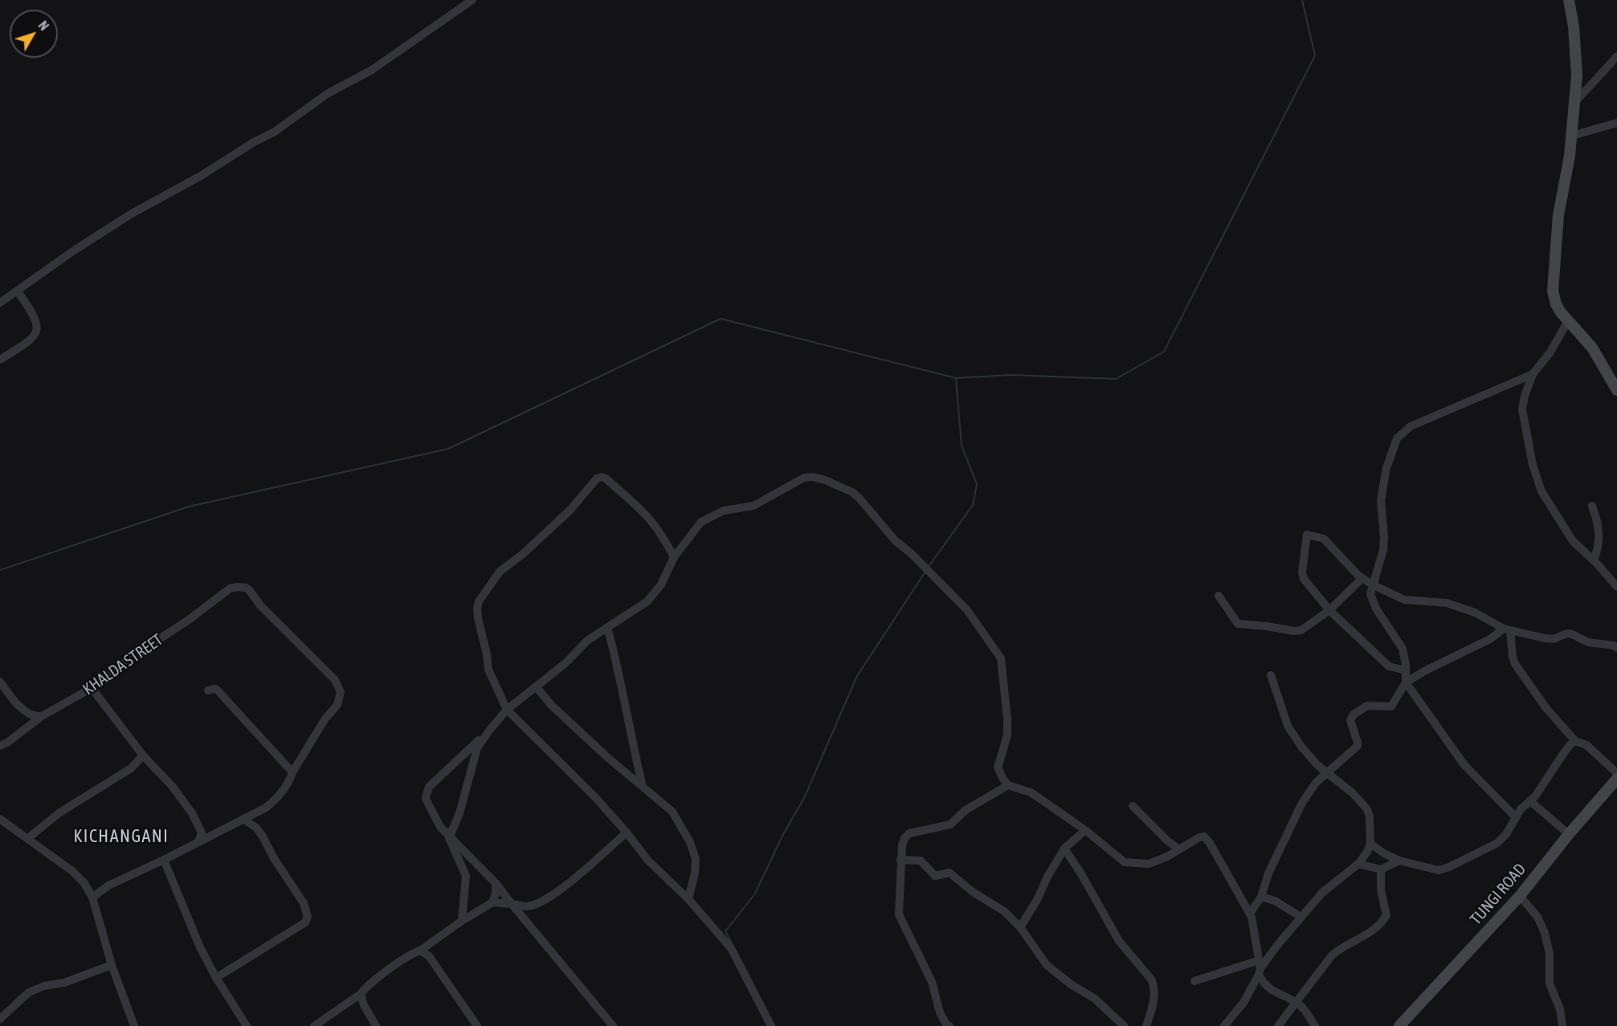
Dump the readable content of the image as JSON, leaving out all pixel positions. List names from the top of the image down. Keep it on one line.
{"streets":{"street":["KHALDA STREET","TUNGI ROAD"]},"districts":["KICHANGANI"],"north":"top right"}
